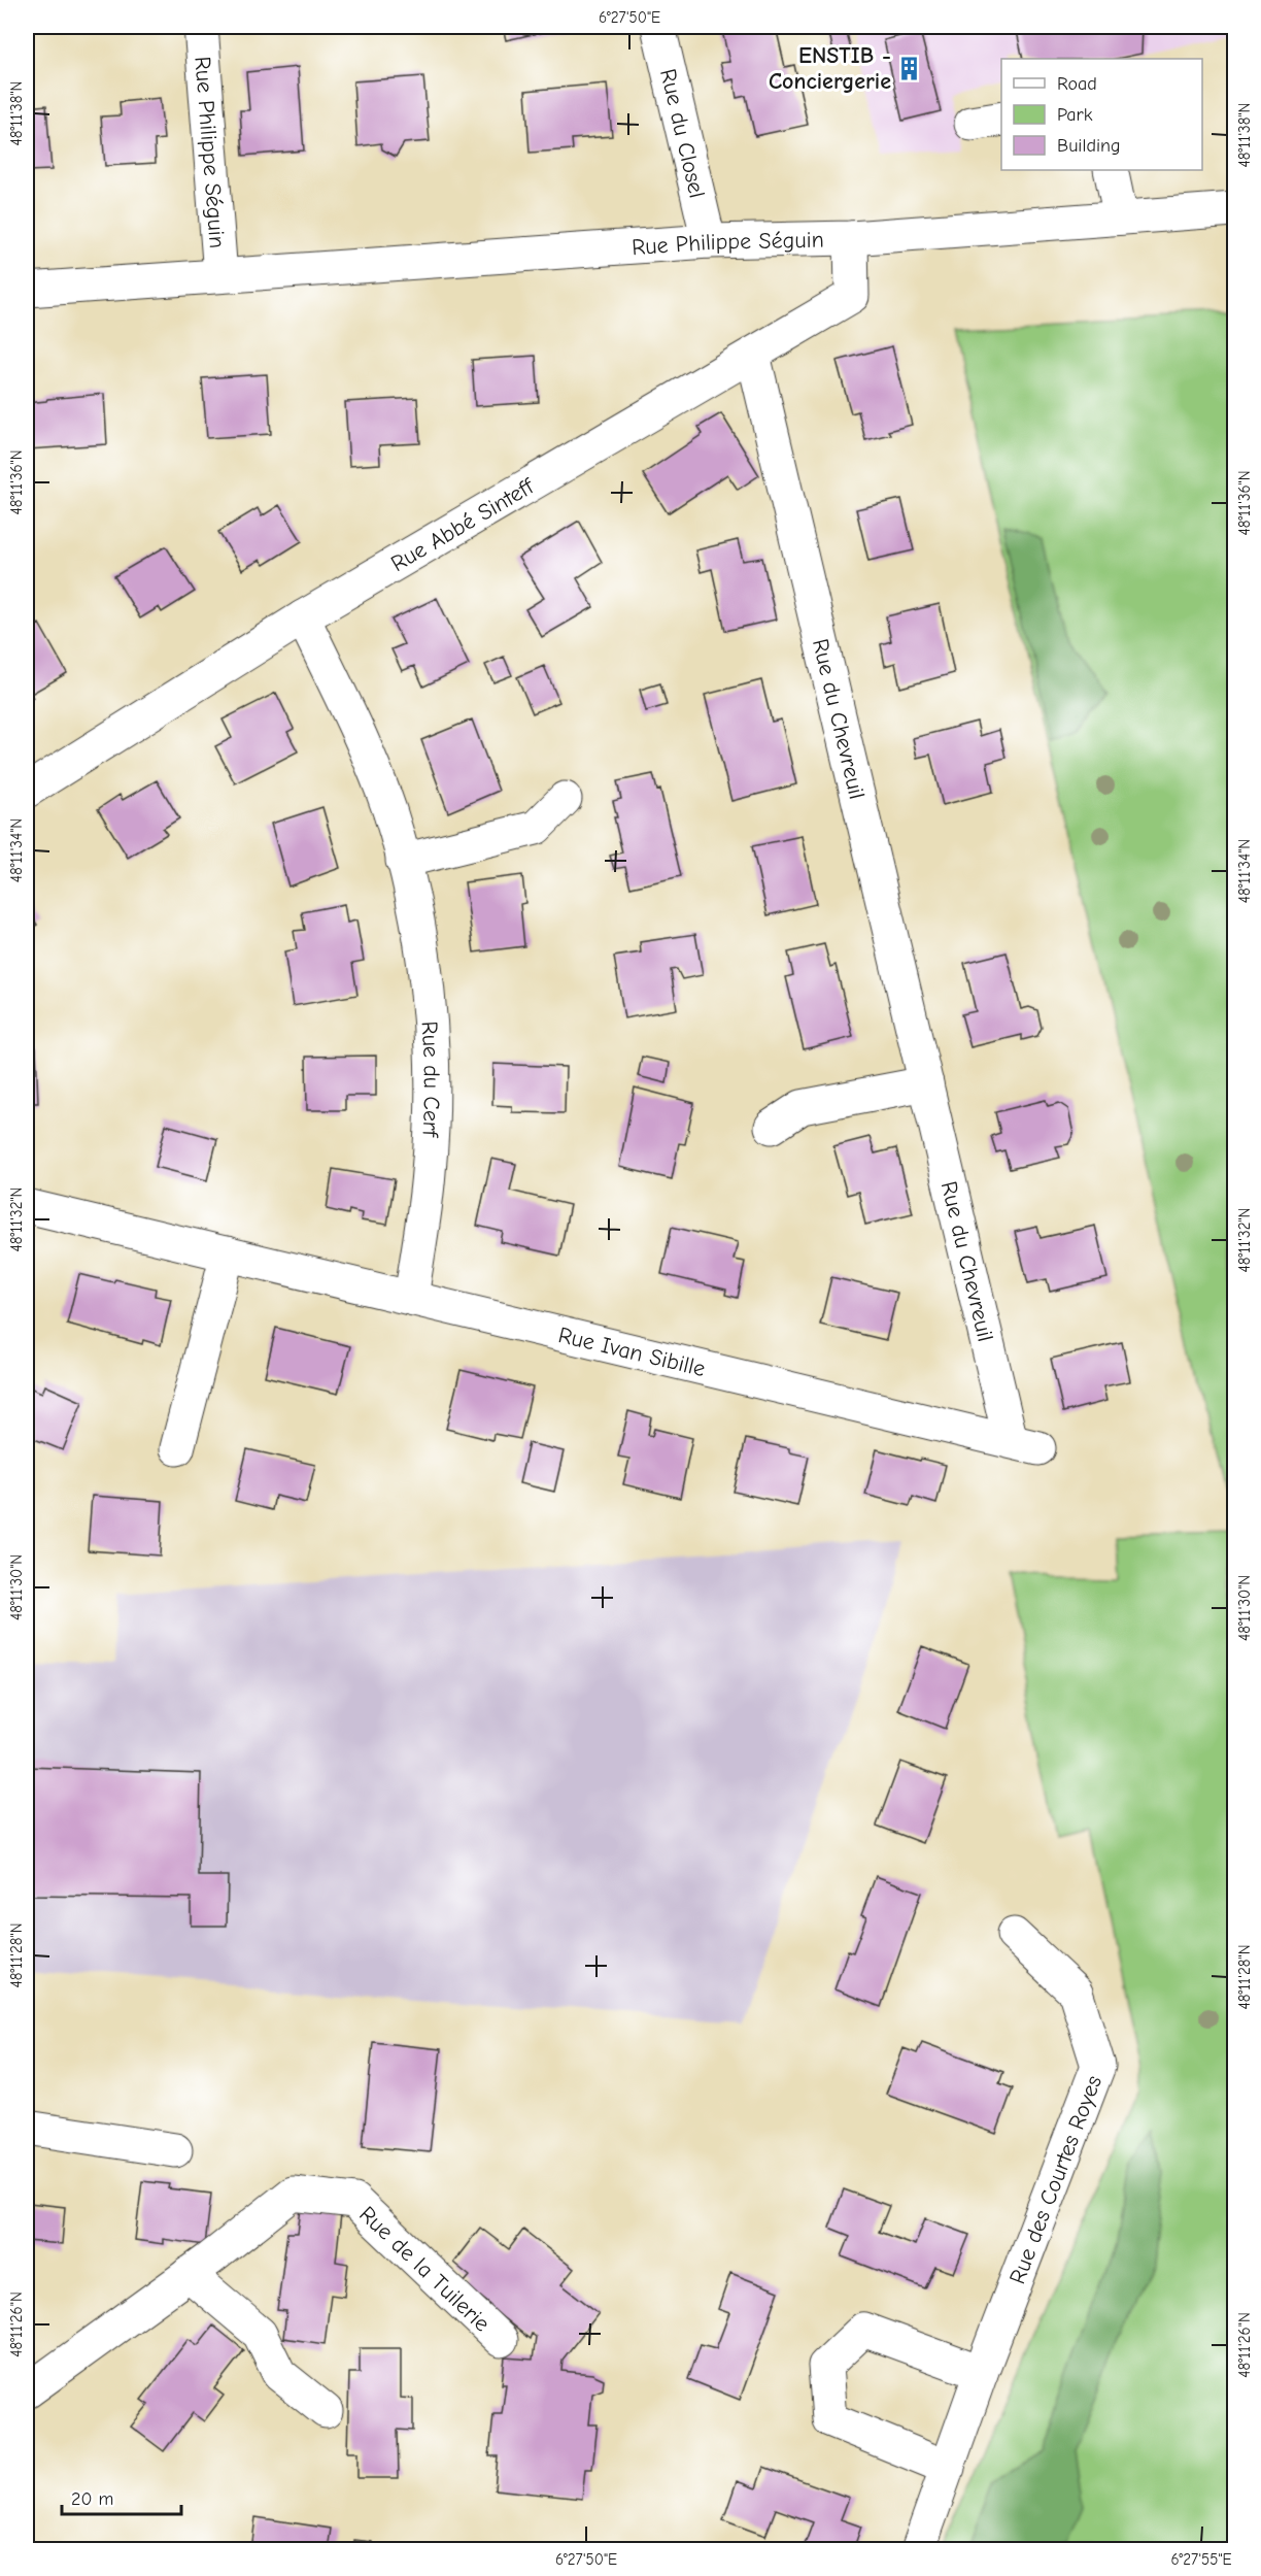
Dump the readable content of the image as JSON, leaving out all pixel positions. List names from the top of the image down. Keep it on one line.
{"streets":{"street":["Rue du Closel","Rue Philippe Séguin","Rue Abbé Sinteff","Rue du Chevreuil","Rue du Cerf","Rue Ivan Sibille","Rue des Courtes Royes","Rue de la Tuilerie"]},"crossings":[["Rue du Closel","Rue Philippe Séguin"],["Rue Philippe Séguin","Rue Abbé Sinteff"],["Rue Abbé Sinteff","Rue du Chevreuil"],["Rue Abbé Sinteff","Rue du Cerf"],["Rue du Chevreuil","Rue Ivan Sibille"],["Rue du Cerf","Rue Ivan Sibille"]],"places":{"building":["ENSTIB - Conciergerie"]},"legend":["Road","Park","Building"],"scale_bar":"20 m","coordinates":["6°27'50\"E","48°11'38\"N","48°11'36\"N","48°11'34\"N","48°11'32\"N","48°11'30\"N","48°11'28\"N","48°11'26\"N","6°27'55\"E"]}
